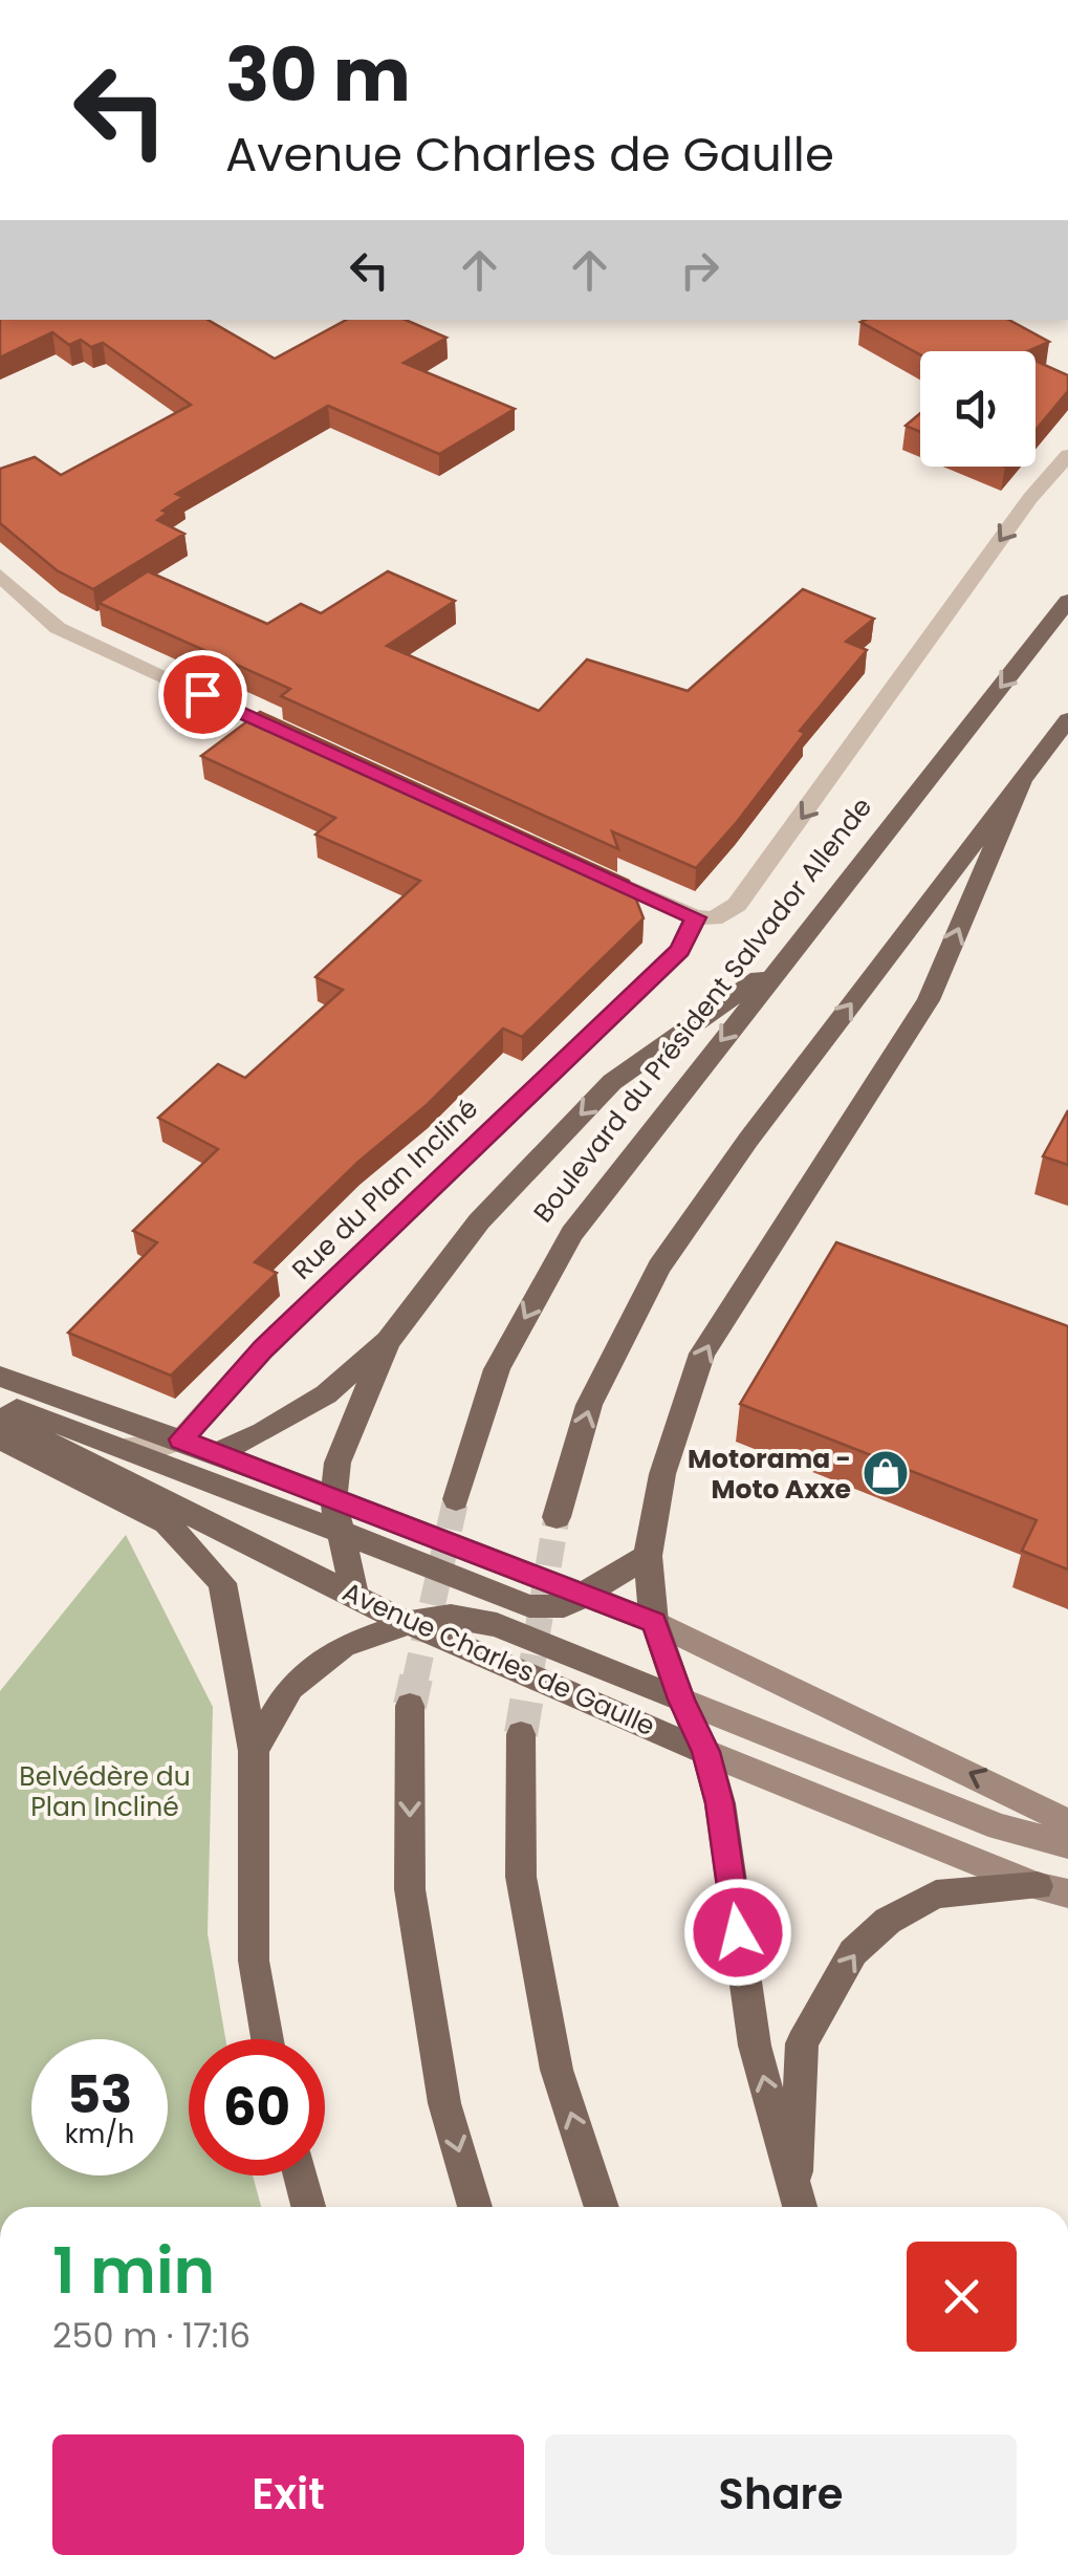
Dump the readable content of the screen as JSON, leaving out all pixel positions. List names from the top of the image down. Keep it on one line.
{"streets":{"main road":["Boulevard du Président Salvador Allende","Avenue Charles de Gaulle"],"street":["Rue du Plan Incliné"]},"parks":["Belvédère du Plan Incliné"],"places":{"shop":["Motorama - Moto Axxe"]},"page":{"turn":["30 m","Avenue Charles de Gaulle"],"speed":"53 km/h","limit":"60","heading":["1 min","250 m · 17:16"],"buttons":["Exit","Share"]}}
